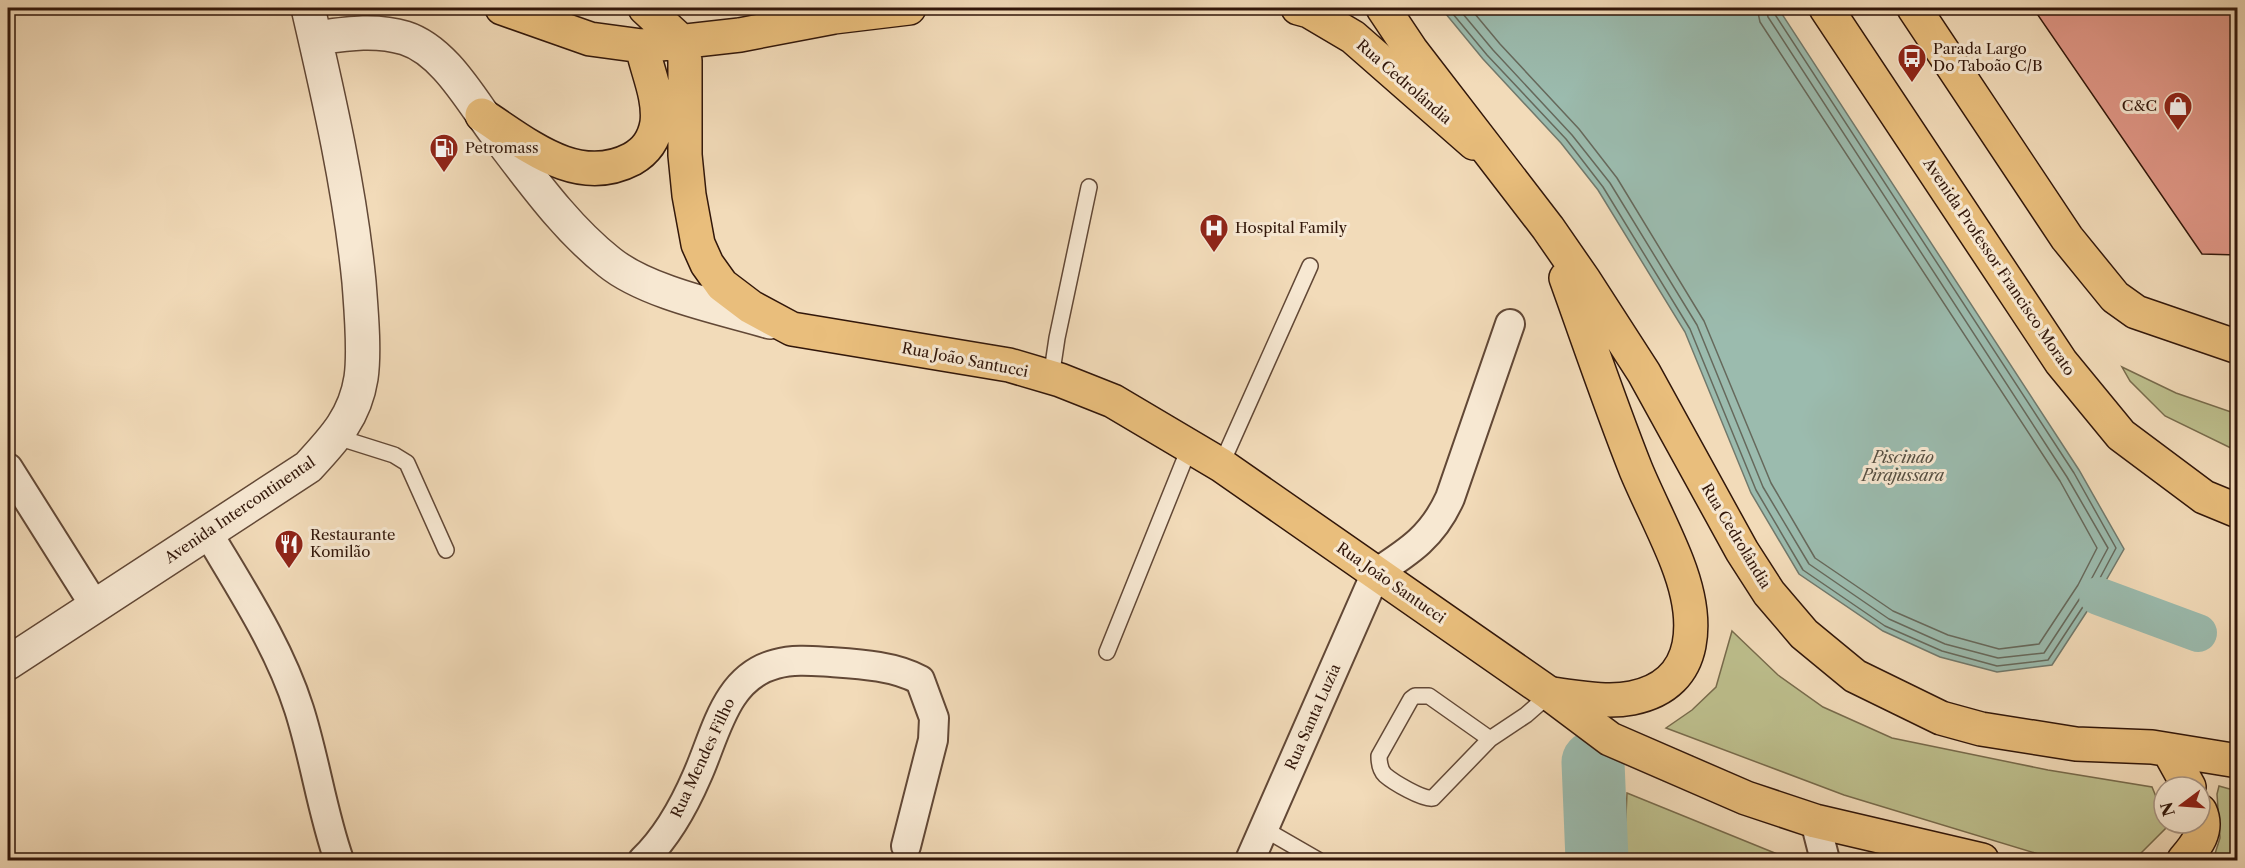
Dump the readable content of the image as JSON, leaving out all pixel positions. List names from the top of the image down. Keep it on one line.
{"streets":{"main road":["Rua Cedrolândia","Avenida Professor Francisco Morato","Rua João Santucci"],"street":["Avenida Intercontinental","Rua Santa Luzia","Rua Mendes Filho"]},"crossings":[["Rua João Santucci","Avenida Intercontinental"],["Rua João Santucci","Rua Santa Luzia"]],"water":["Piscinão Pirajussara"],"places":{"bus stop":["Parada Largo Do Taboão C/B"],"shop":["C&C"],"fuel station":["Petromass"],"hospital":["Hospital Family"],"restaurant":["Restaurante Komilão"]},"north":"left"}
